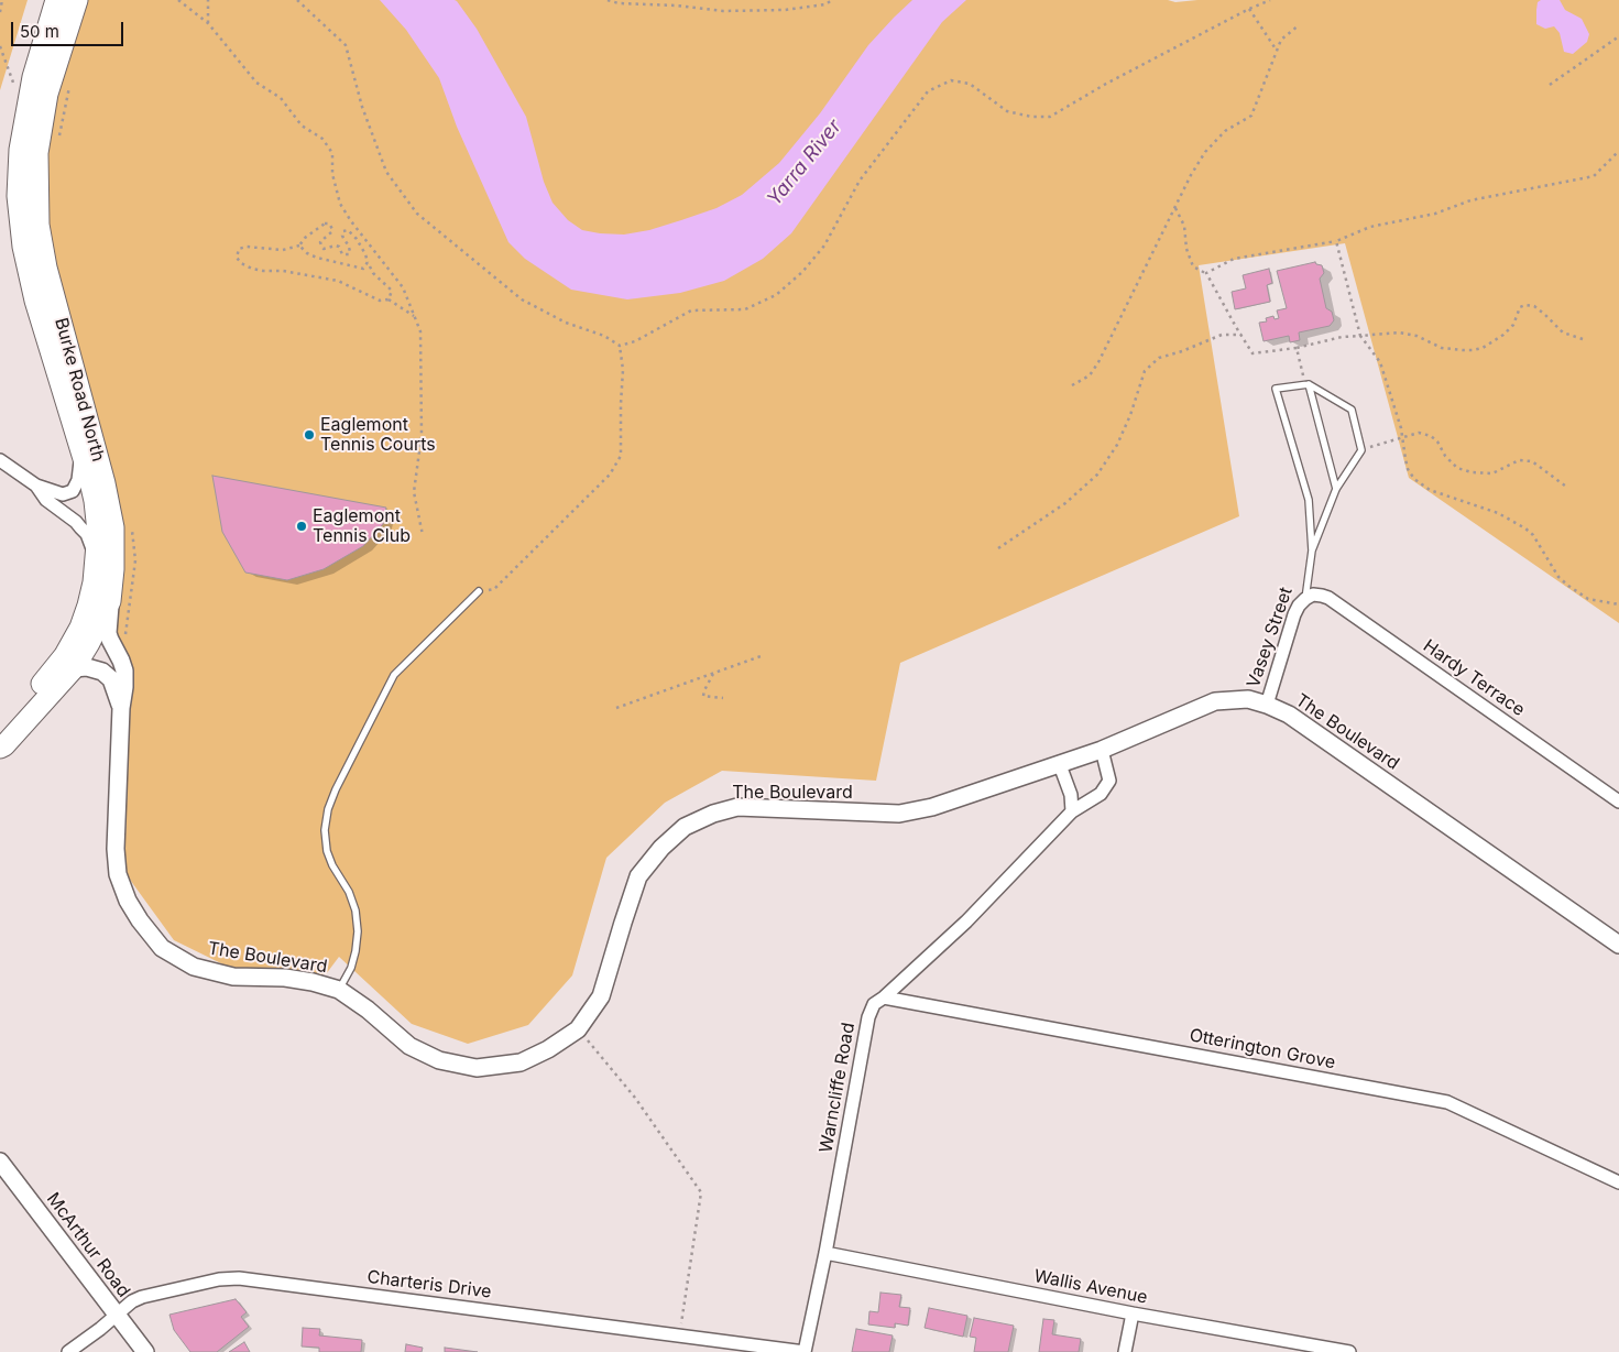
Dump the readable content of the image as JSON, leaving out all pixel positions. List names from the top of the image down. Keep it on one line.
{"streets":{"main road":["Burke Road North"],"street":["Vasey Street","Hardy Terrace","The Boulevard","Otterington Grove","Warncliffe Road","McArthur Road","Charteris Drive","Wallis Avenue"]},"crossings":[["Burke Road North","The Boulevard"],["Vasey Street","Hardy Terrace"],["Vasey Street","The Boulevard"],["The Boulevard","Warncliffe Road"],["Otterington Grove","Warncliffe Road"],["Warncliffe Road","Charteris Drive"],["Warncliffe Road","Wallis Avenue"],["McArthur Road","Charteris Drive"]],"water":["Yarra River"],"places":["Eaglemont Tennis Courts","Eaglemont Tennis Club"],"scale_bar":"50 m"}
